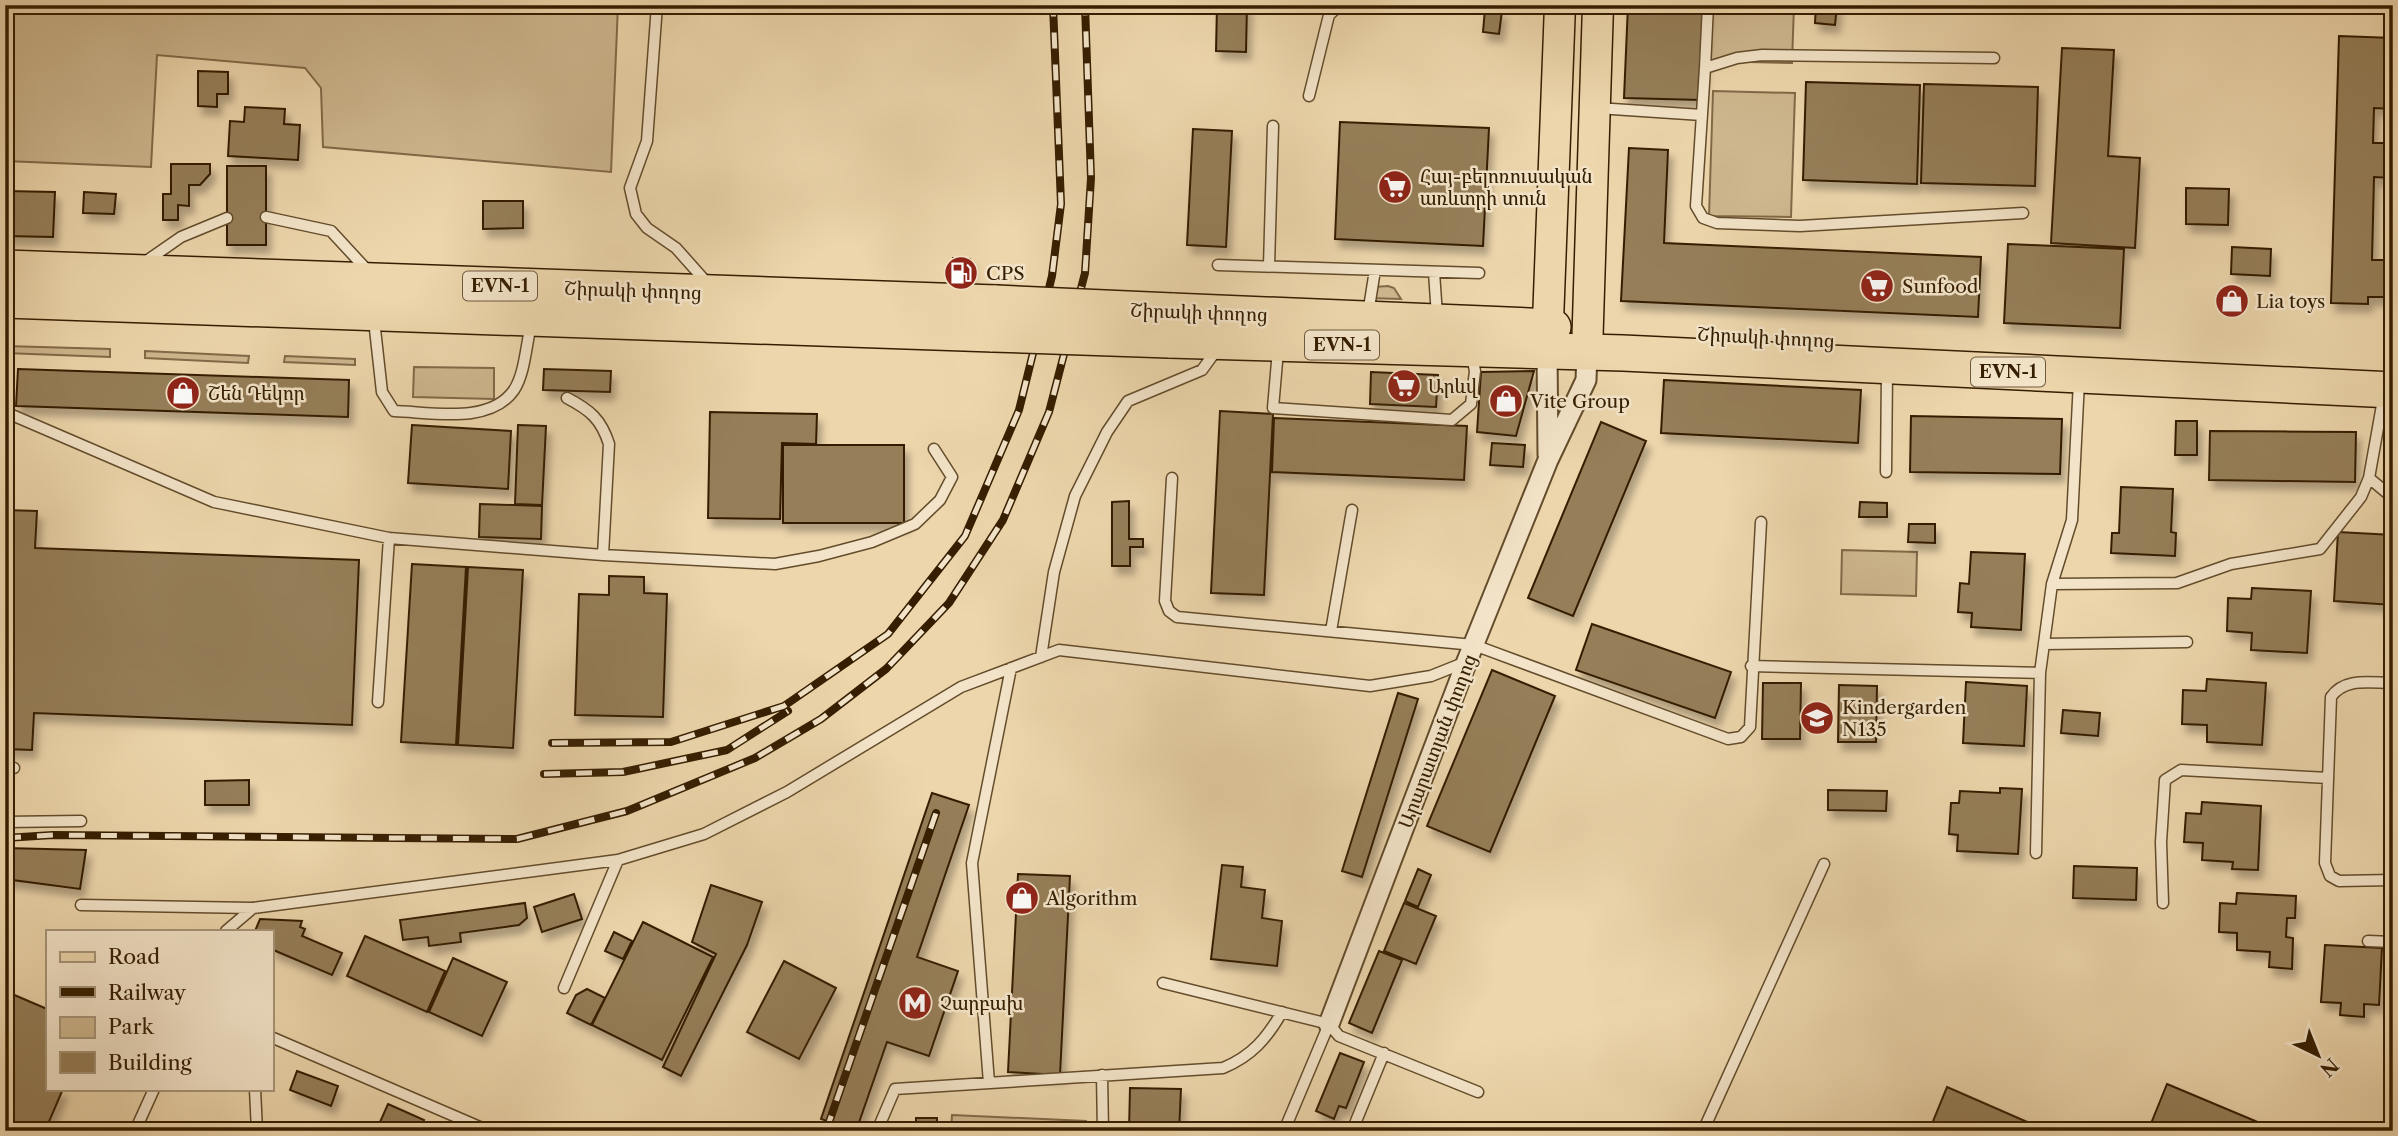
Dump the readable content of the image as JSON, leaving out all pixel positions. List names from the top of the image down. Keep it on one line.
{"streets":{"highway":["EVN-1","Շիրակի փողոց"],"main road":["Արարատյան փողոց"]},"crossings":[["Շիրակի փողոց","Արարատյան փողոց"]],"places":{"supermarket":["Հայ-բելոռուսական առևտրի տուն","Sunfood","Արևվ"],"fuel station":["CPS"],"shop":["Lia toys","Շեն Դեկոր","Vite Group","Algorithm"],"school or university":["Kindergarden N135"],"metro station":["Չարբախ"]},"legend":["Road","Railway","Park","Building"],"north":"bottom right"}
